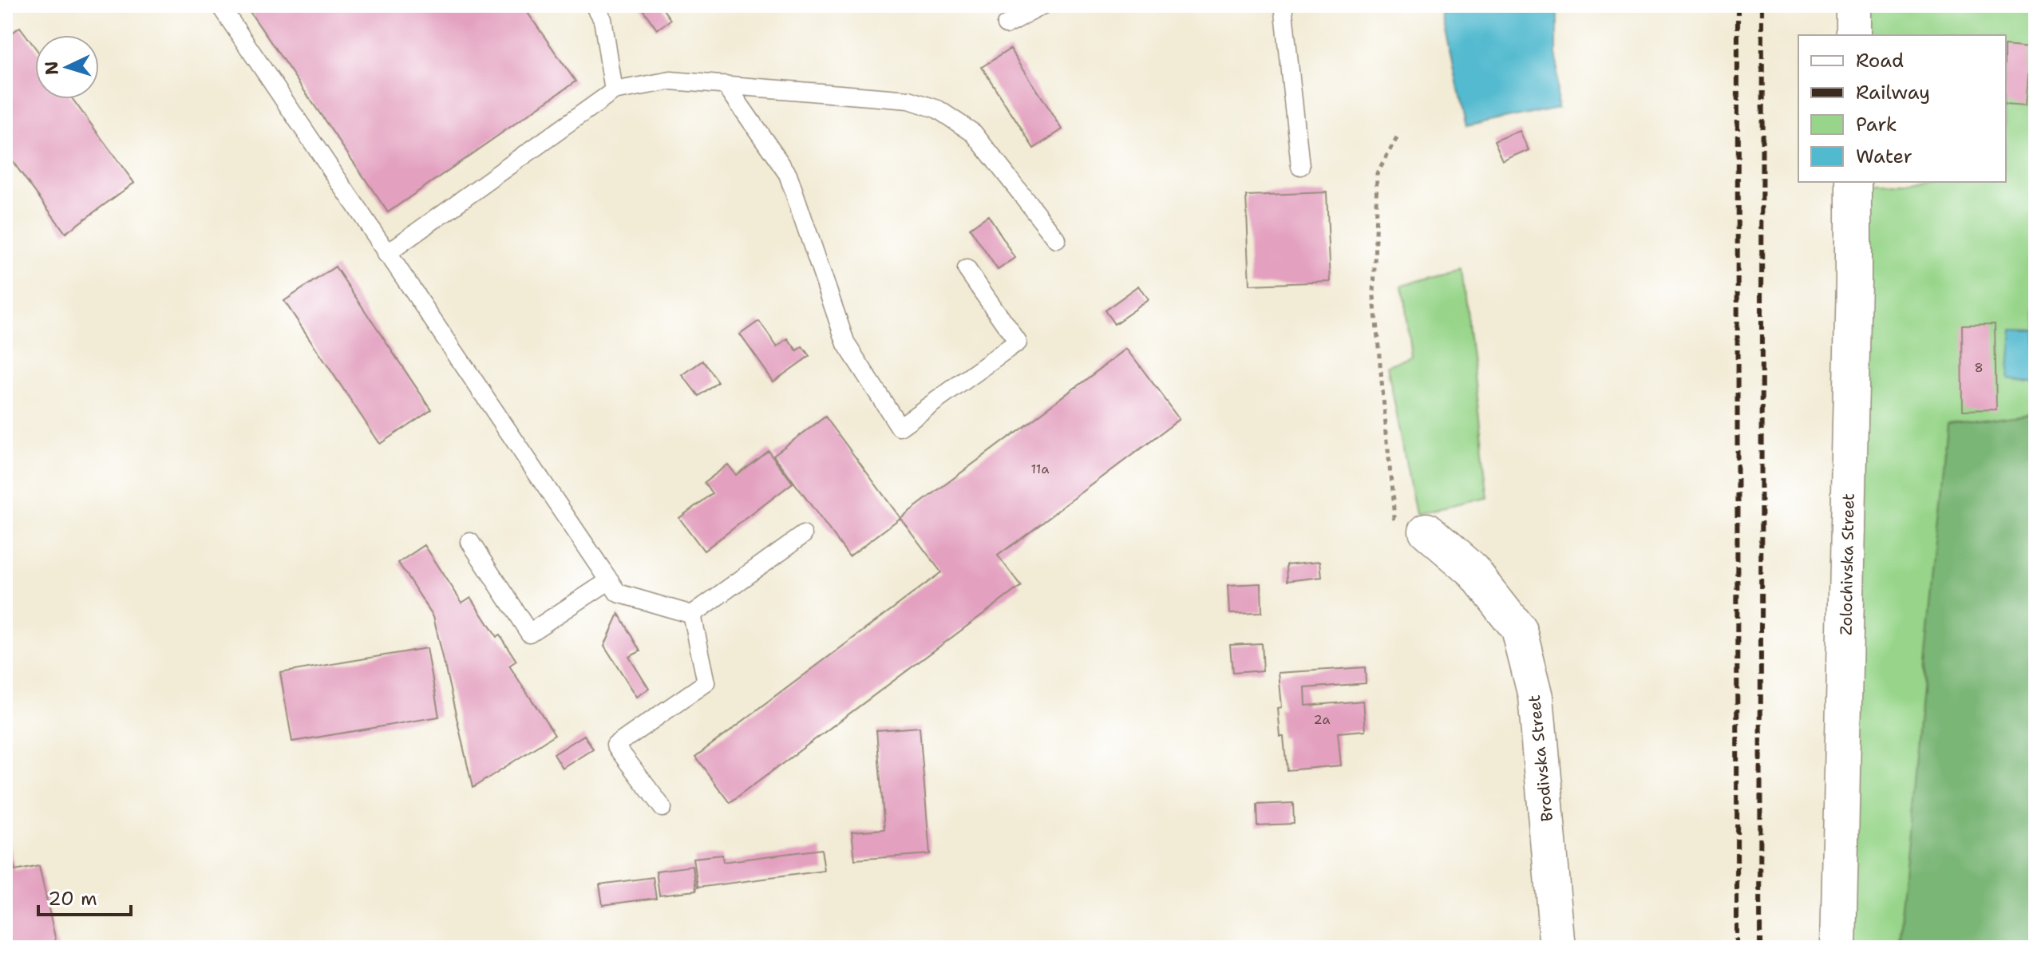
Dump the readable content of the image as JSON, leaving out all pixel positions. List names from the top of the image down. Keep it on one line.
{"streets":{"street":["Zolochivska Street","Brodivska Street"]},"house_numbers":["8","11а","2а"],"legend":["Road","Railway","Park","Water"],"scale_bar":"20 m","north":"left"}
